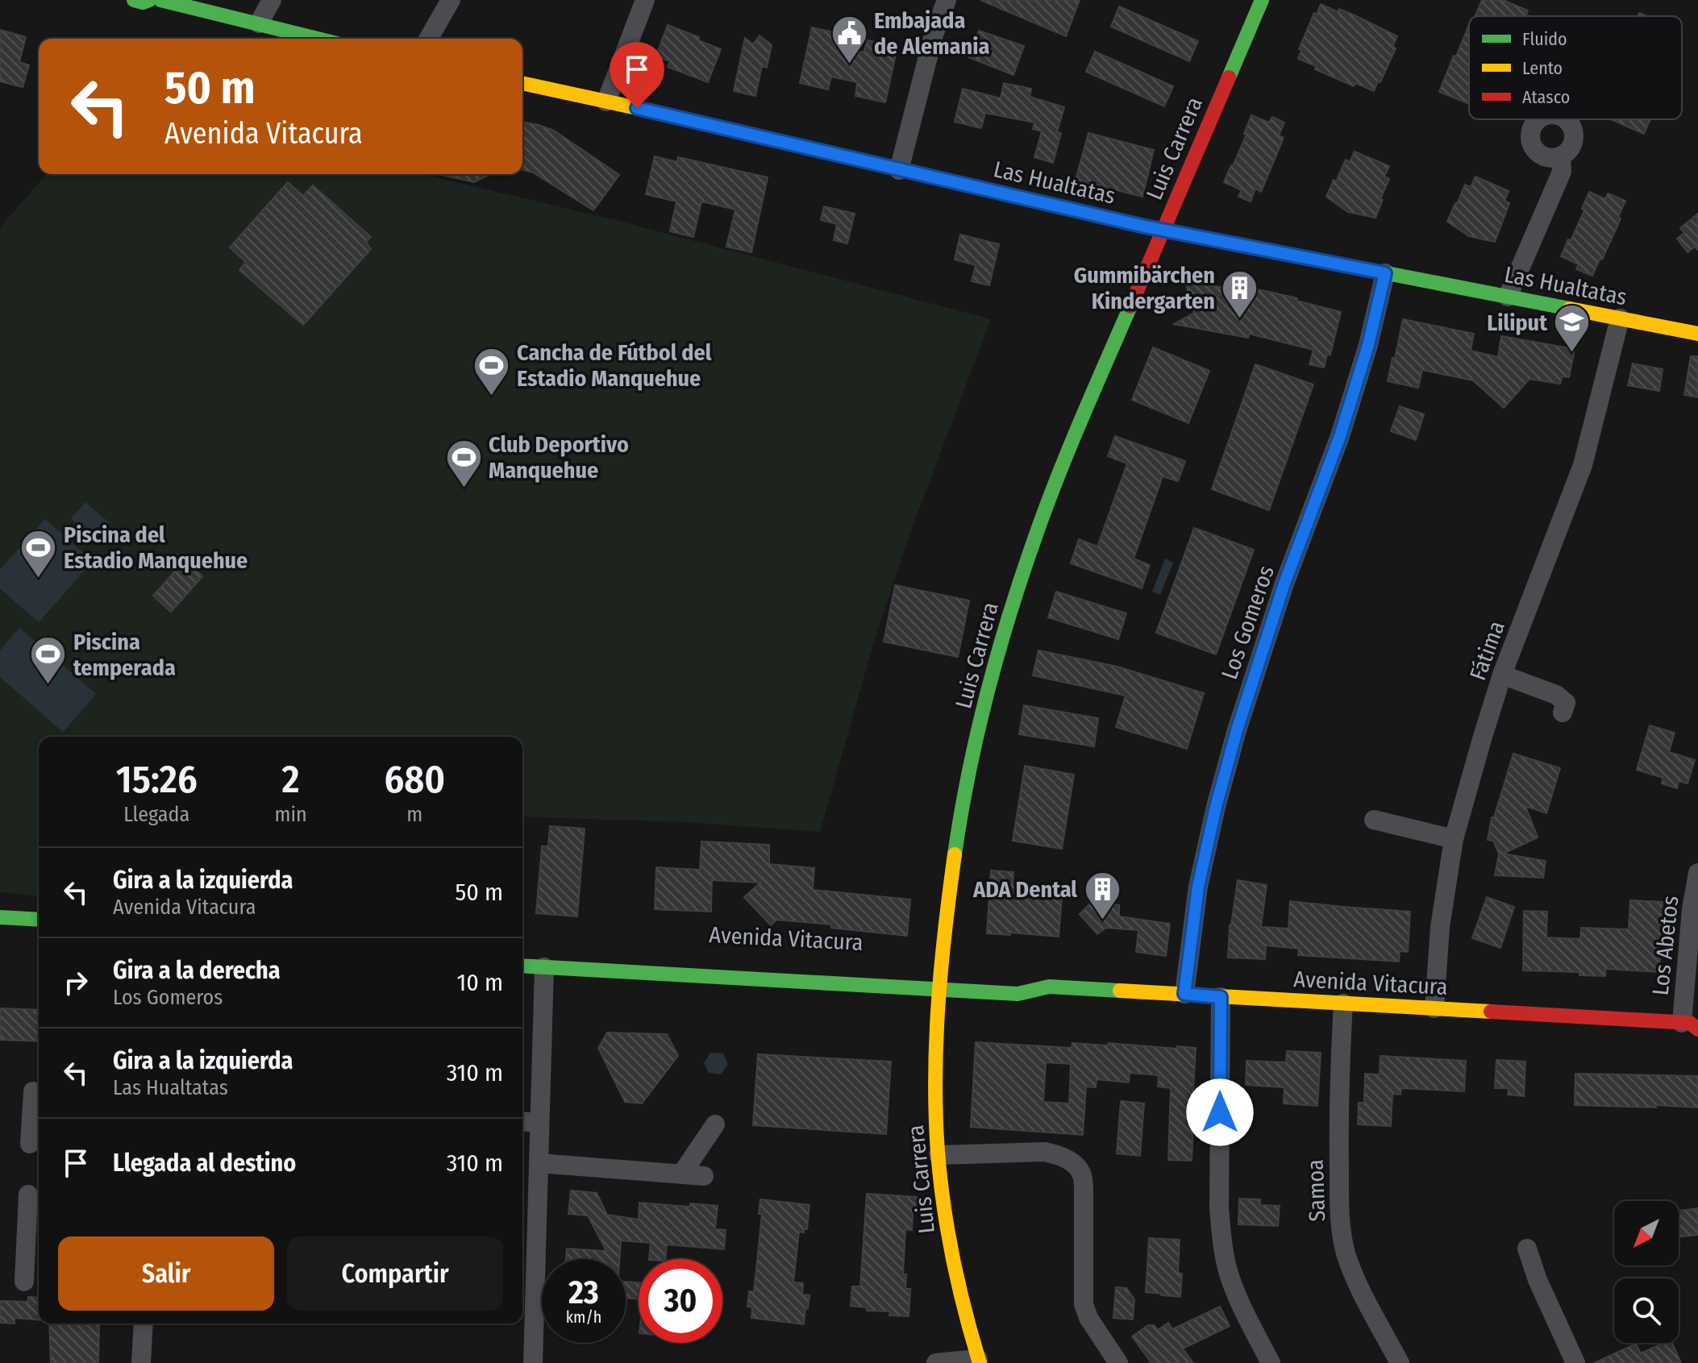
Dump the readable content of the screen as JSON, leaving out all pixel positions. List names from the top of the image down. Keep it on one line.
{"streets":{"street":["Luis Carrera","Las Hualtatas","Los Gomeros","Fátima","Avenida Vitacura","Los Abetos","Samoa"]},"crossings":[["Luis Carrera","Las Hualtatas"],["Luis Carrera","Avenida Vitacura"],["Las Hualtatas","Los Gomeros"],["Las Hualtatas","Fátima"],["Los Gomeros","Avenida Vitacura"],["Fátima","Avenida Vitacura"],["Avenida Vitacura","Los Abetos"],["Avenida Vitacura","Samoa"]],"places":{"public building":["Embajada de Alemania"],"building":["Gummibärchen Kindergarten","ADA Dental"],"school or university":["Liliput"],"sports":["Cancha de Fútbol del Estadio Manquehue","Club Deportivo Manquehue","Piscina del Estadio Manquehue","Piscina temperada"]},"legend":["Fluido","Lento","Atasco"],"north":"bottom left","page":{"turn":["50 m","Avenida Vitacura"],"eta":["15:26","Llegada","2","min","680","m"],"list":[{"name":"Gira a la izquierda","note":"Avenida Vitacura","value":"50 m"},{"name":"Gira a la derecha","note":"Los Gomeros","value":"10 m"},{"name":"Gira a la izquierda","note":"Las Hualtatas","value":"310 m"},{"name":"Llegada al destino","value":"310 m"}],"buttons":["Salir","Compartir"],"speed":"23 km/h","limit":"30"}}
